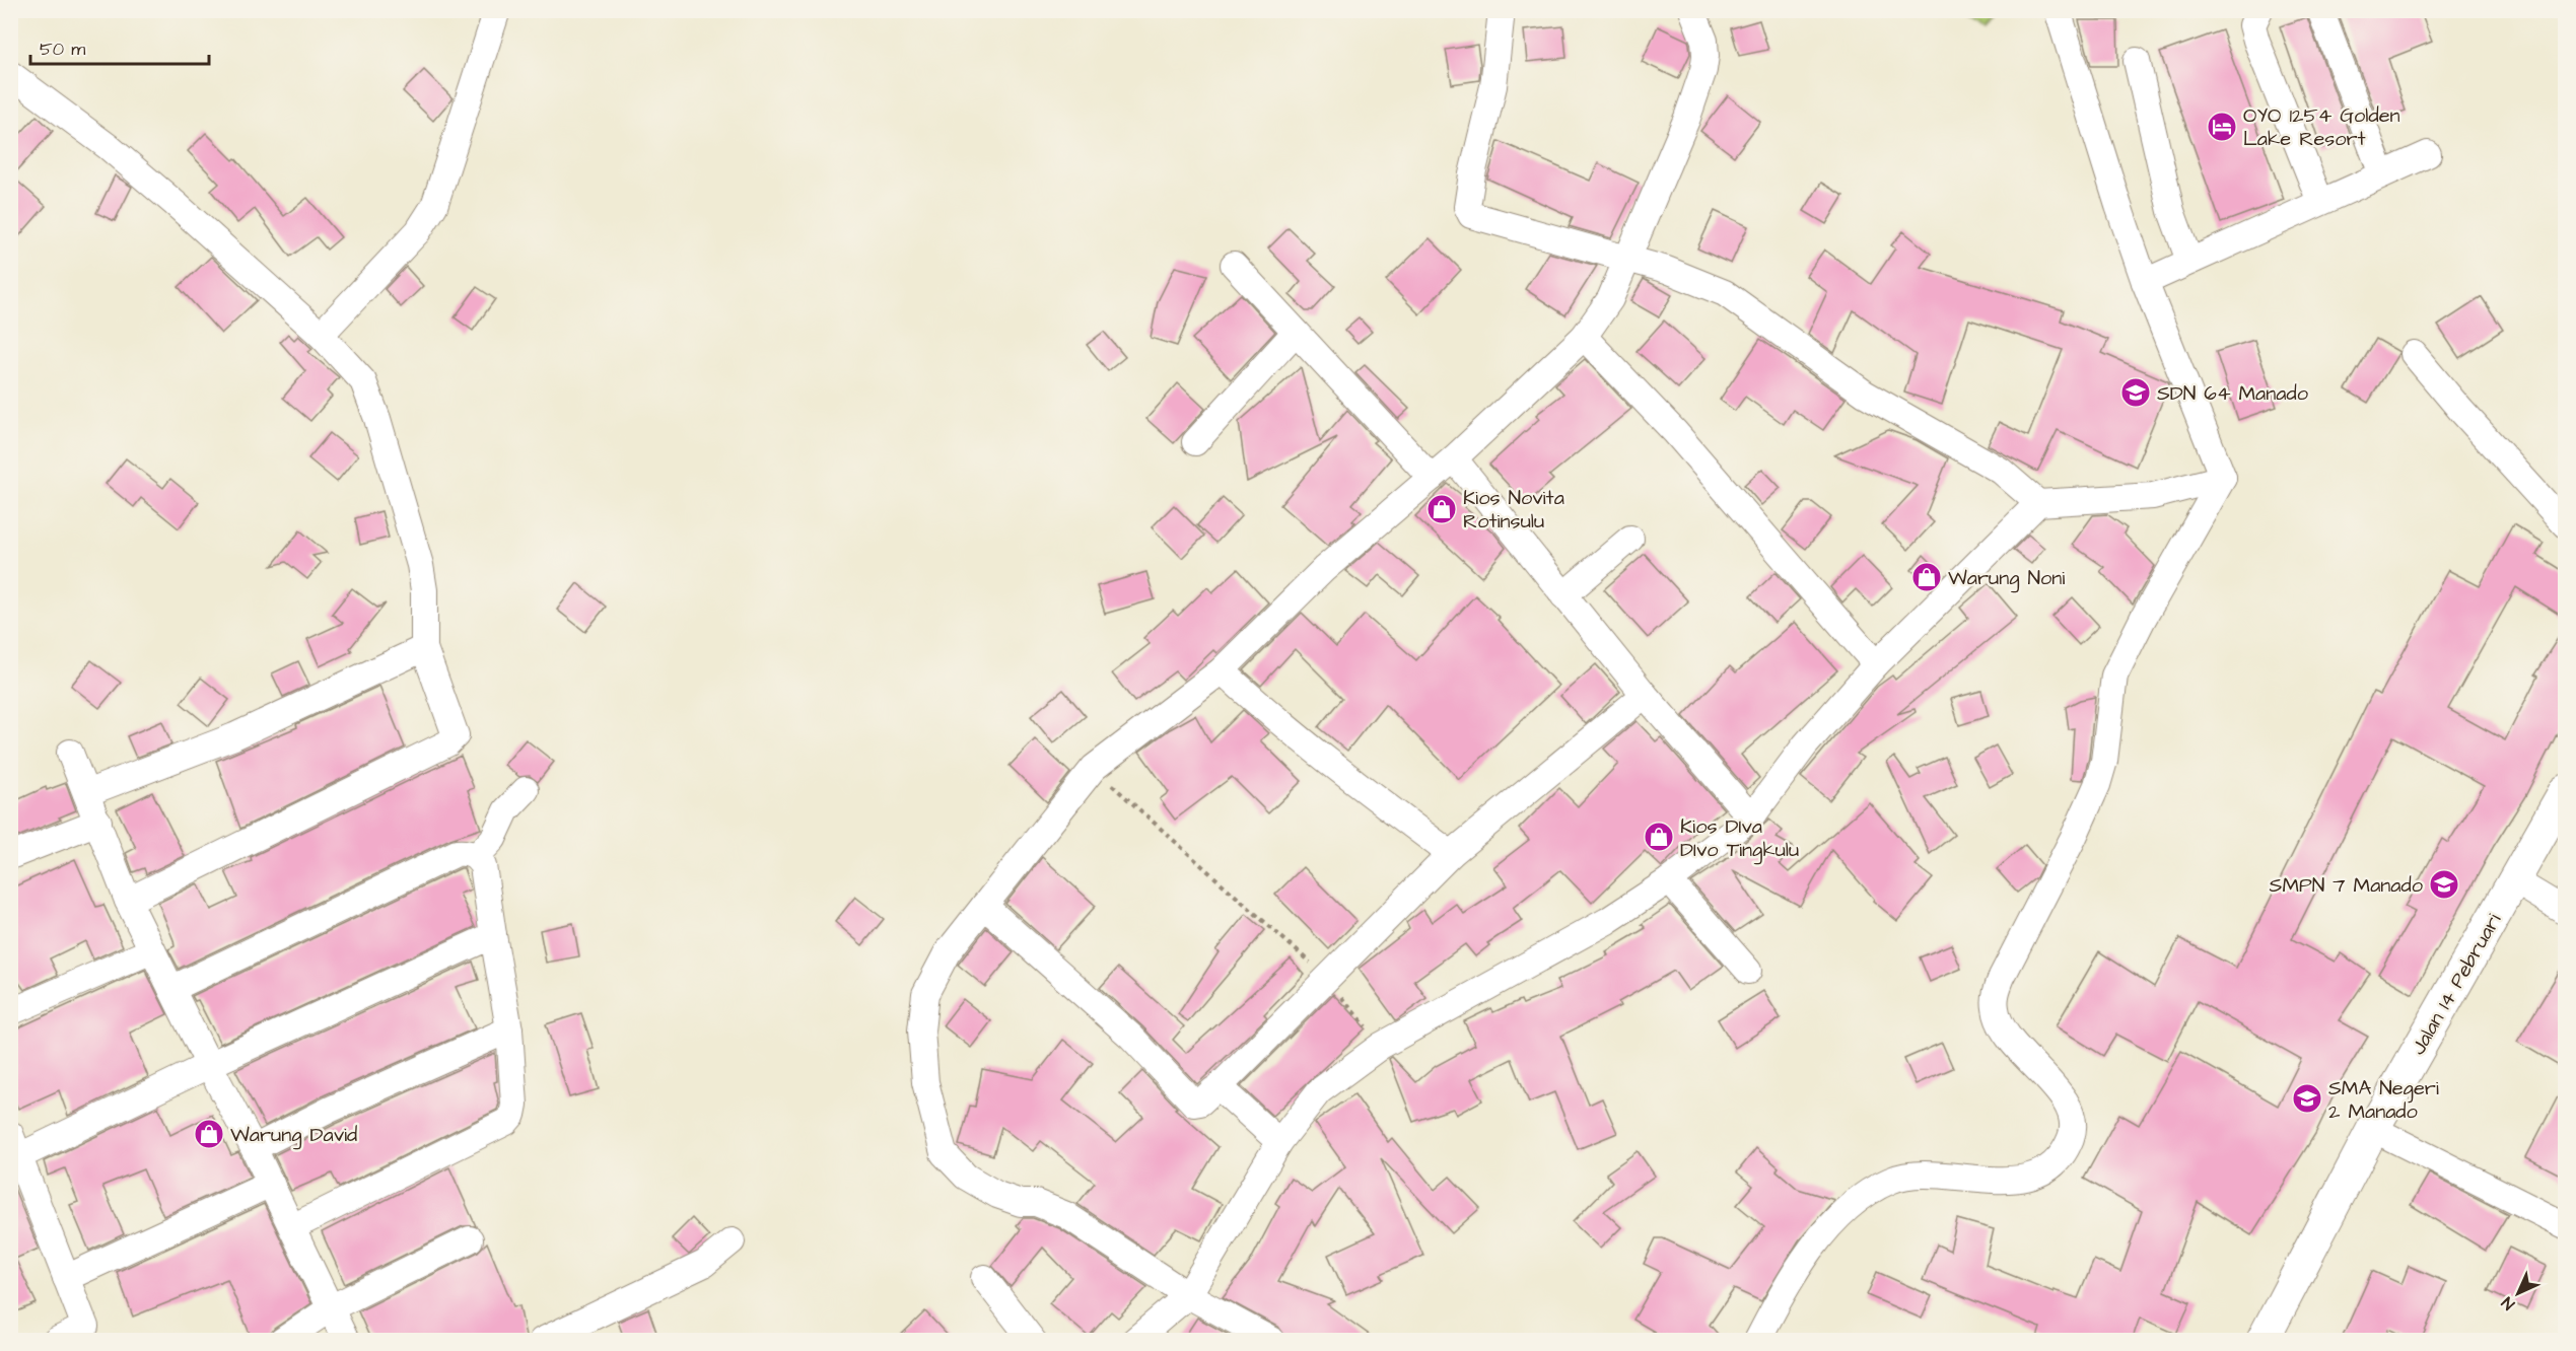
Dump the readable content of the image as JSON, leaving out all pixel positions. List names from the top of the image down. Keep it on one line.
{"streets":{"main road":["Jalan 14 Pebruari"]},"places":{"hotel":["OYO 1254 Golden Lake Resort"],"school or university":["SDN 64 Manado","SMPN 7 Manado","SMA Negeri 2 Manado"],"shop":["Kios Novita Rotinsulu","Warung Noni","Kios DIva DIvo Tingkulu","Warung David"]},"scale_bar":"50 m","north":"bottom left"}
